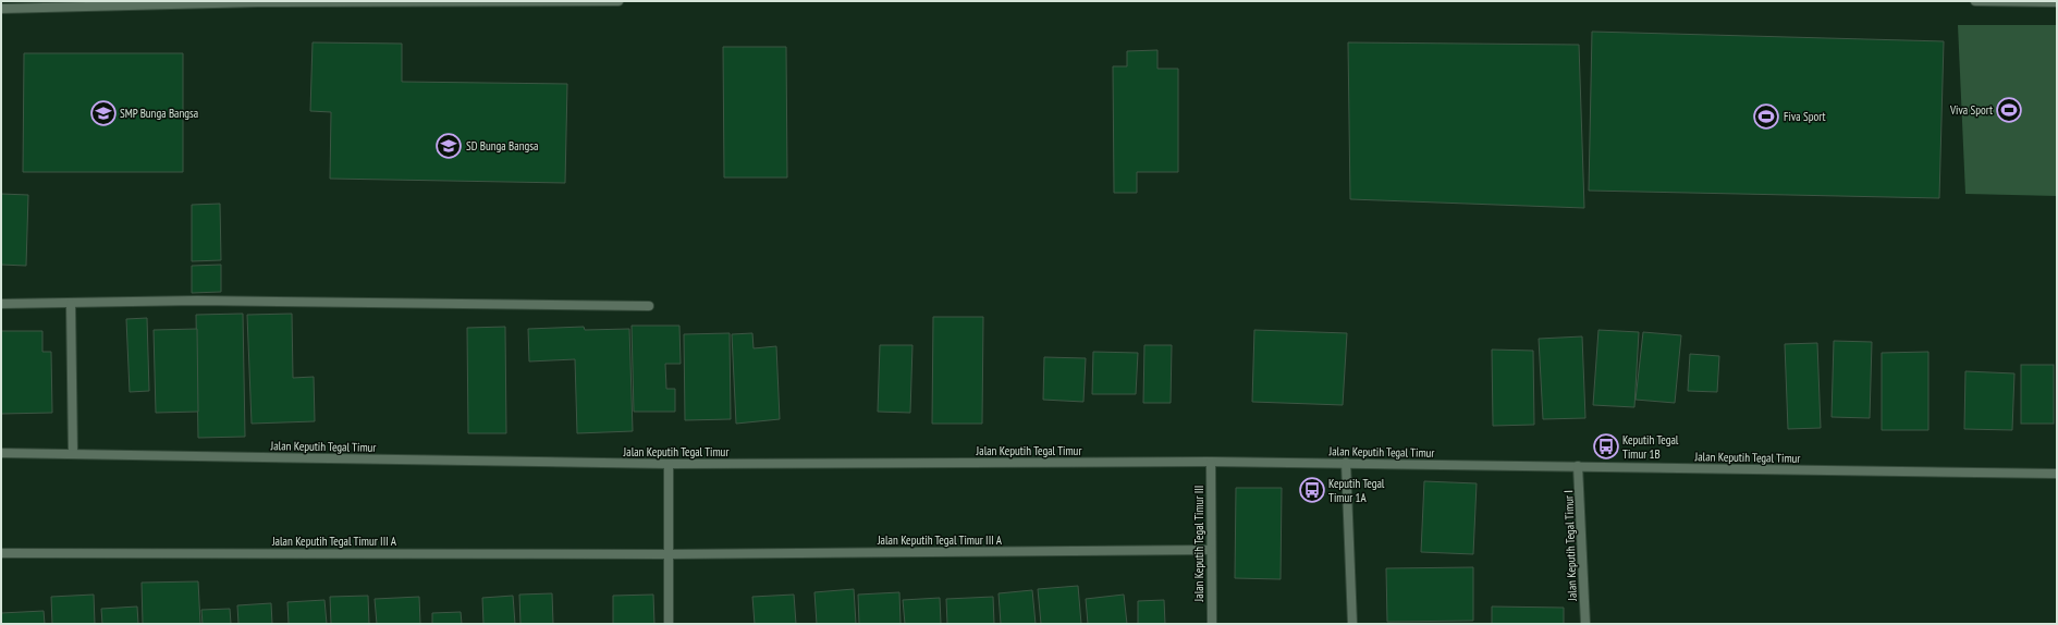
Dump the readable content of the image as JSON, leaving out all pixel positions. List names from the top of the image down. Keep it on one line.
{"streets":{"street":["Jalan Keputih Tegal Timur","Jalan Keputih Tegal Timur III A","Jalan Keputih Tegal Timur III","Jalan Keputih Tegal Timur I"]},"crossings":[["Jalan Keputih Tegal Timur","Jalan Keputih Tegal Timur III"],["Jalan Keputih Tegal Timur","Jalan Keputih Tegal Timur I"],["Jalan Keputih Tegal Timur III A","Jalan Keputih Tegal Timur III"]],"places":{"sports":["Viva Sport","Fiva Sport"],"school or university":["SMP Bunga Bangsa","SD Bunga Bangsa"],"bus stop":["Keputih Tegal Timur 1B","Keputih Tegal Timur 1A"]}}
